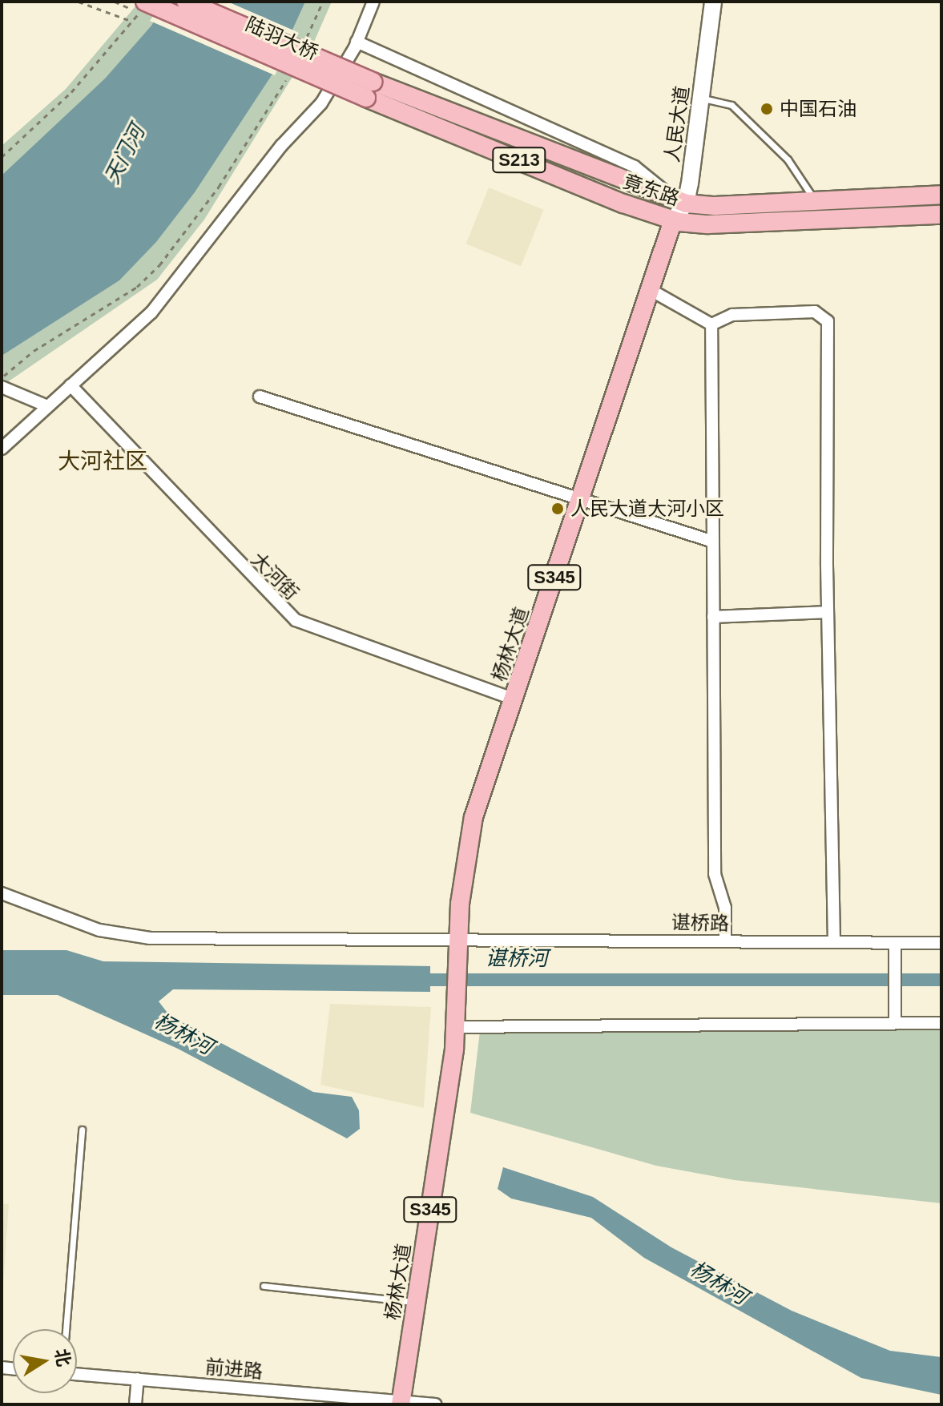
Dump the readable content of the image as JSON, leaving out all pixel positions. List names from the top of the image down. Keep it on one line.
{"streets":{"main road":["陆羽大桥","人民大道","S213","竟东路","S345","杨林大道"],"street":["大河街","谌桥路","前进路"]},"crossings":[["陆羽大桥","竟东路"],["人民大道","竟东路"],["人民大道","杨林大道"],["竟东路","杨林大道"],["大河街","杨林大道"],["S345","杨林大道"],["S345","谌桥路"],["杨林大道","谌桥路"],["杨林大道","前进路"]],"districts":["大河社区"],"water":["天门河","谌桥河","杨林河"],"places":["中国石油","人民大道大河小区"],"north":"right"}
